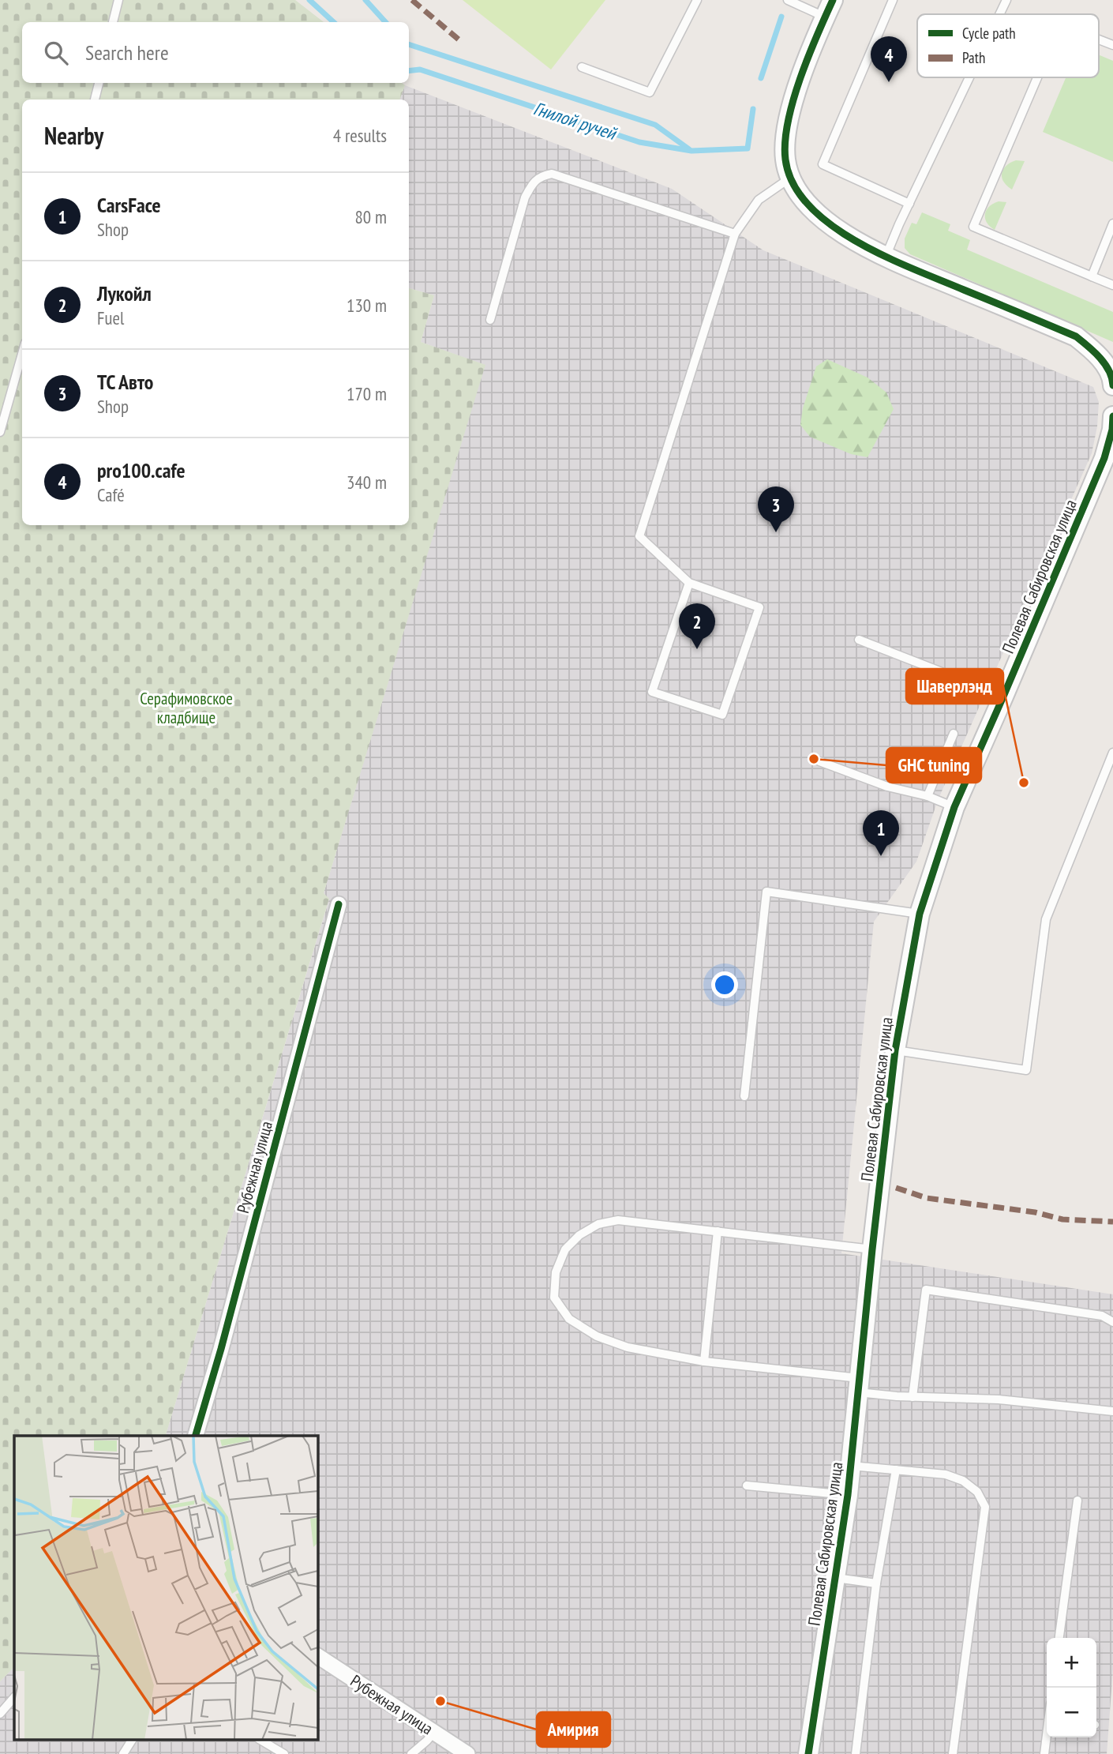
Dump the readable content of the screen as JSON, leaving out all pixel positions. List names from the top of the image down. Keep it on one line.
{"streets":{"street":["Полевая Сабировская улица","Рубежная улица"]},"water":["Гнилой ручей"],"parks":["Серафимовское кладбище"],"places":["GHC tuning","Шаверлэнд","Амирия"],"legend":["Cycle path","Path"],"page":{"search":"Search here","pins":["4","3","2","1"],"heading":["Nearby","4 results"],"list":[{"mark":"1","name":"CarsFace","note":"Shop","value":"80 m"},{"mark":"2","name":"Лукойл","note":"Fuel","value":"130 m"},{"mark":"3","name":"ТС Авто","note":"Shop","value":"170 m"},{"mark":"4","name":"pro100.cafe","note":"Café","value":"340 m"}],"map_buttons":["+","−"]}}
